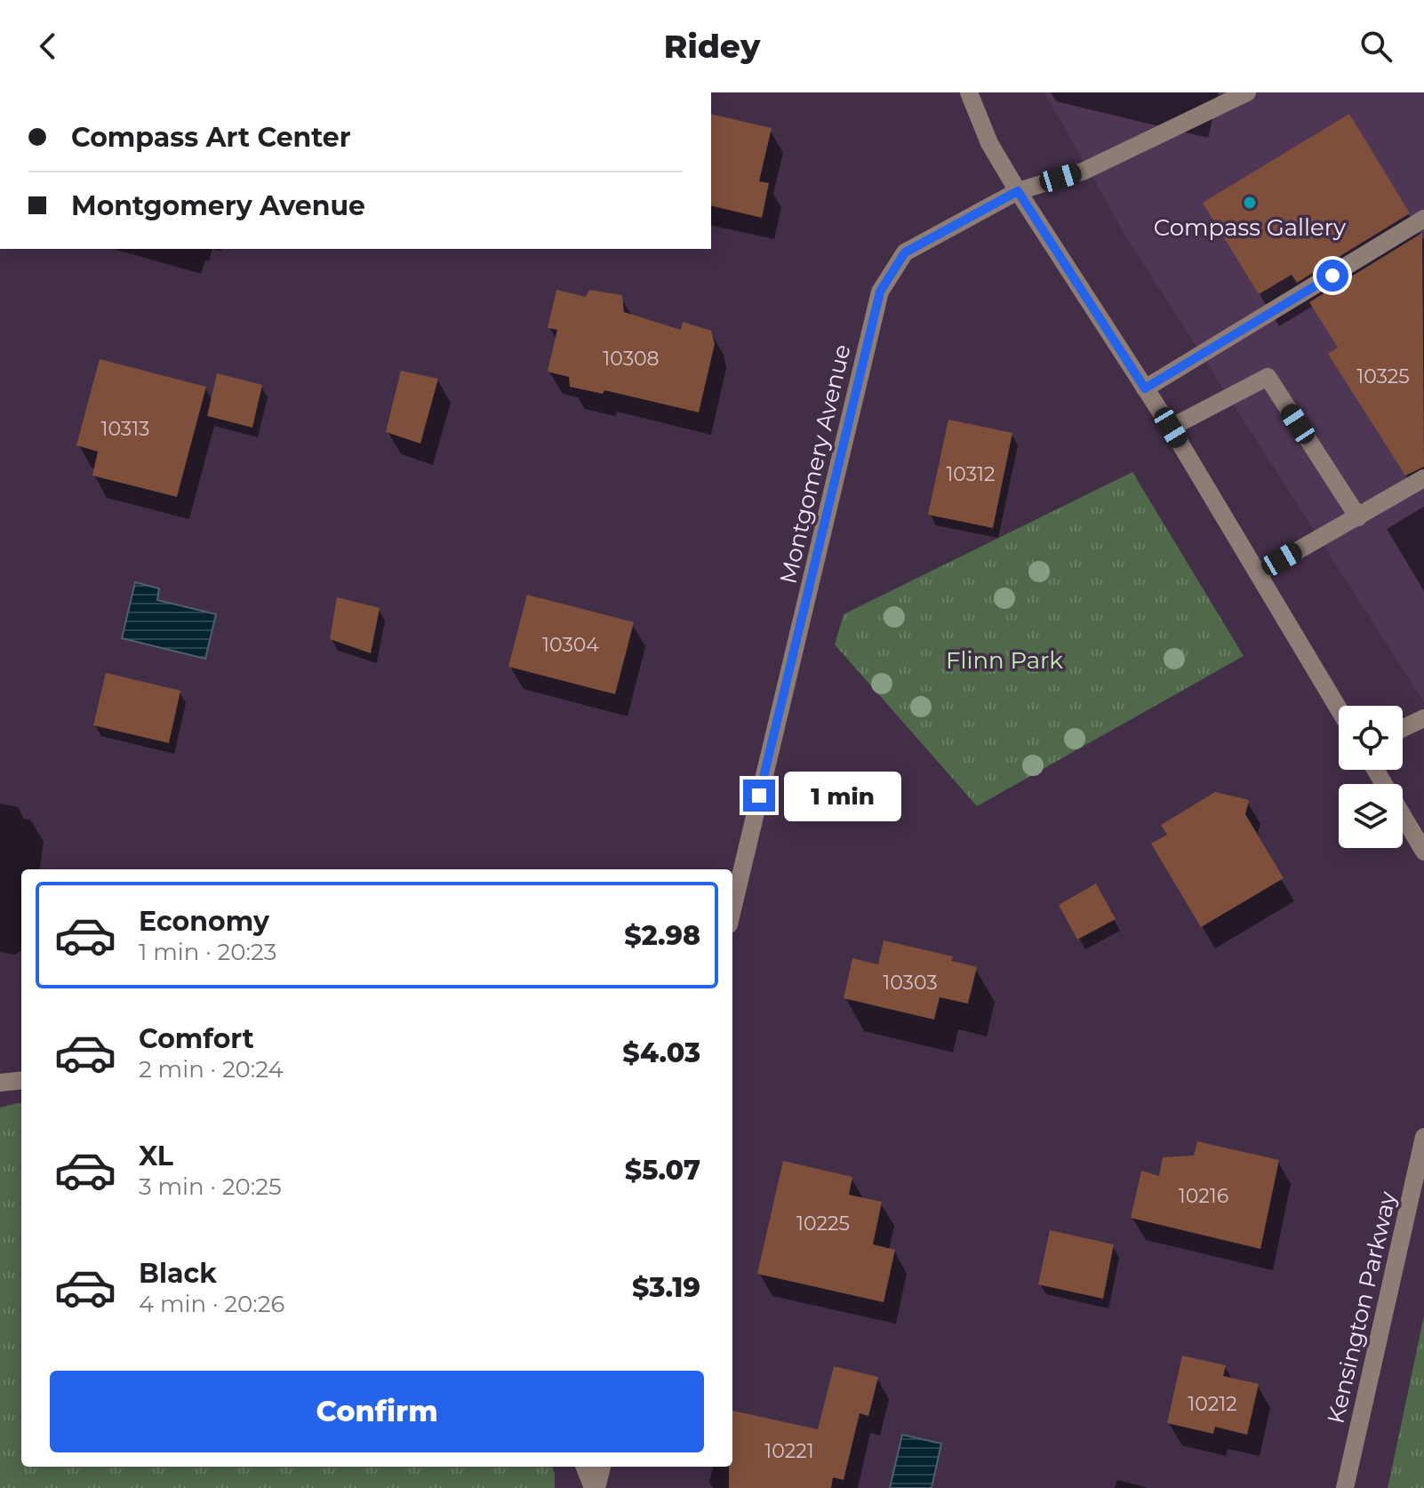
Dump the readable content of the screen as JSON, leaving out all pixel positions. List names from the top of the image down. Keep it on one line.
{"streets":{"street":["Montgomery Avenue","Kensington Parkway"]},"parks":["Flinn Park"],"places":["Compass Gallery"],"house_numbers":["10308","10325","10313","10312","10304","10303","10216","10225","10212","10221"],"page":{"header":"Ridey","banner":["Compass Art Center","Montgomery Avenue"],"bubble":"1 min","list":[{"name":"Economy","note":"1 min · 20:23","value":"$2.98"},{"name":"Comfort","note":"2 min · 20:24","value":"$4.03"},{"name":"XL","note":"3 min · 20:25","value":"$5.07"},{"name":"Black","note":"4 min · 20:26","value":"$3.19"}],"buttons":"Confirm"}}
